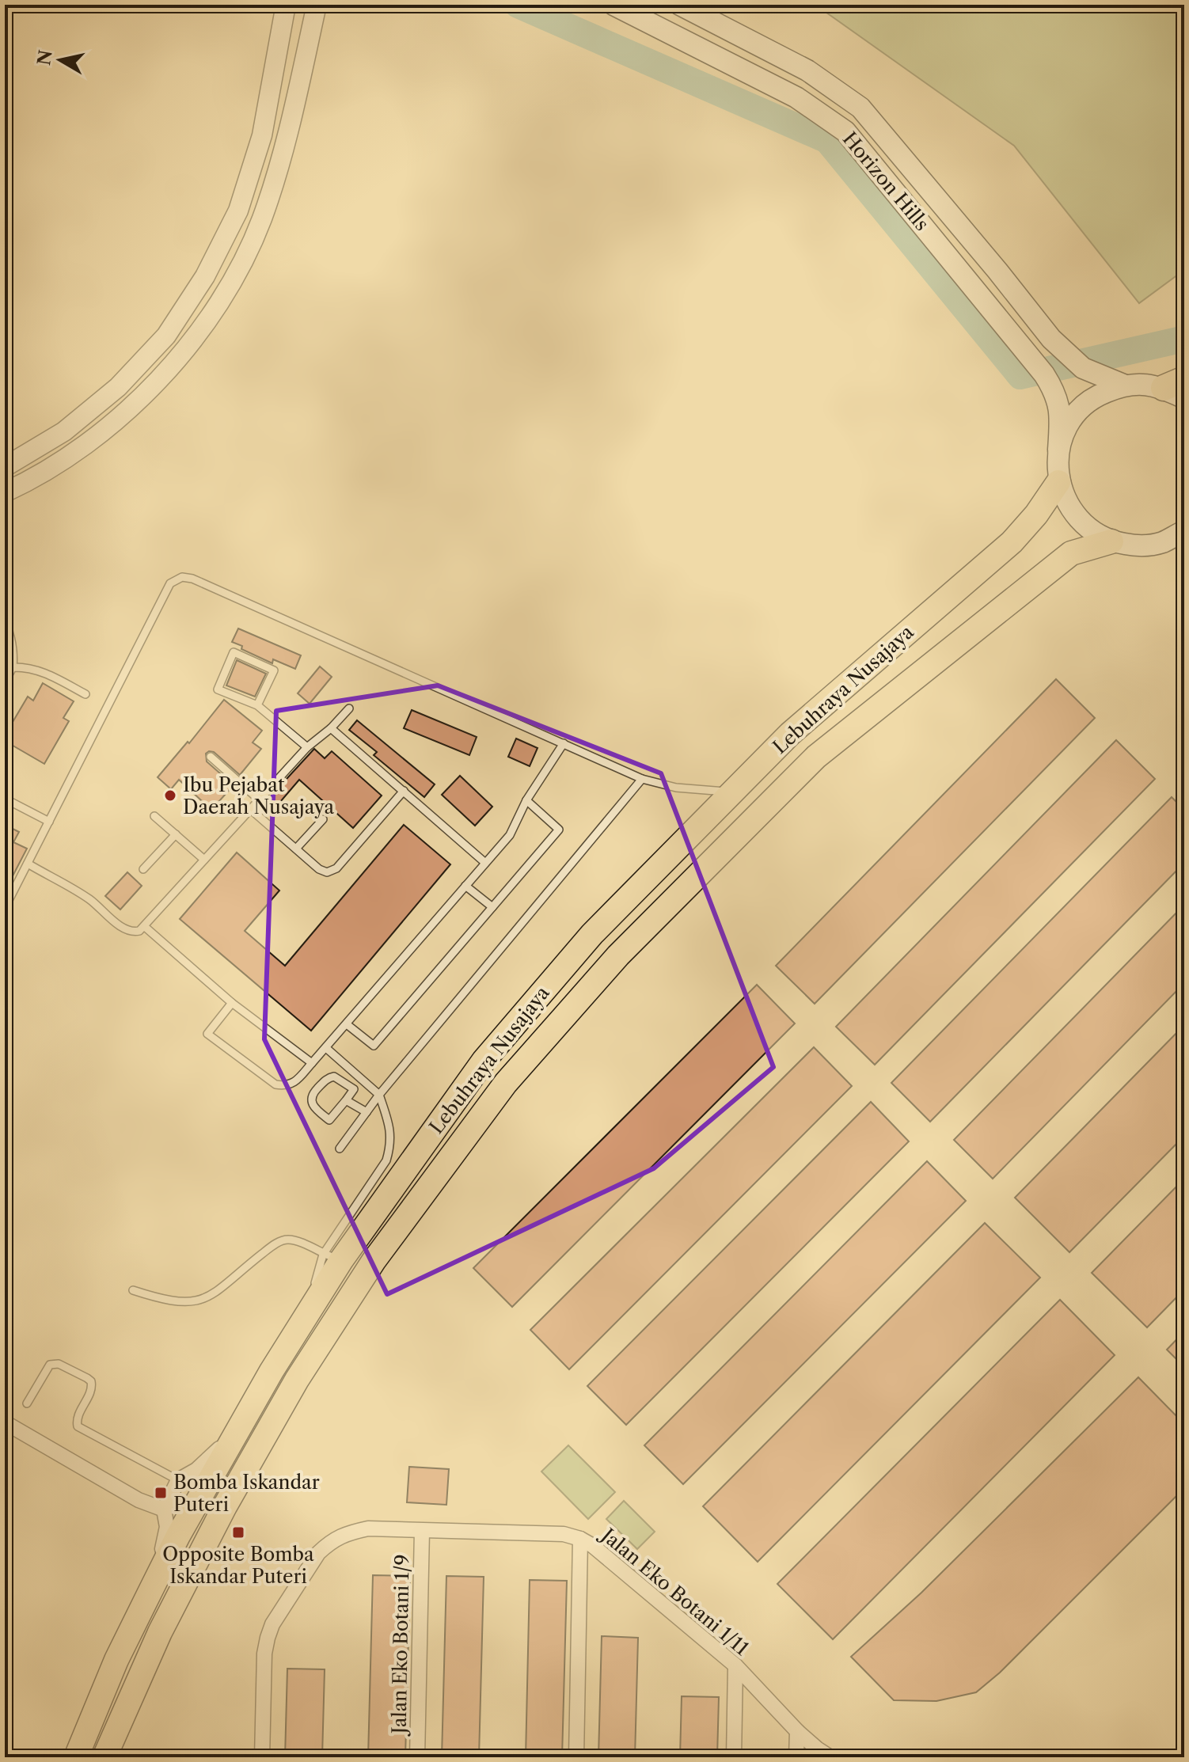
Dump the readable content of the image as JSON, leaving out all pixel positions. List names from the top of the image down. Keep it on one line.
{"streets":{"main road":["Horizon Hills","Lebuhraya Nusajaya"],"street":["Jalan Eko Botani 1/11","Jalan Eko Botani 1/9"]},"crossings":[["Horizon Hills","Lebuhraya Nusajaya"],["Jalan Eko Botani 1/11","Jalan Eko Botani 1/9"]],"places":{"other":["Ibu Pejabat Daerah Nusajaya"],"transit":["Bomba Iskandar Puteri","Opposite Bomba Iskandar Puteri"]},"north":"left"}
